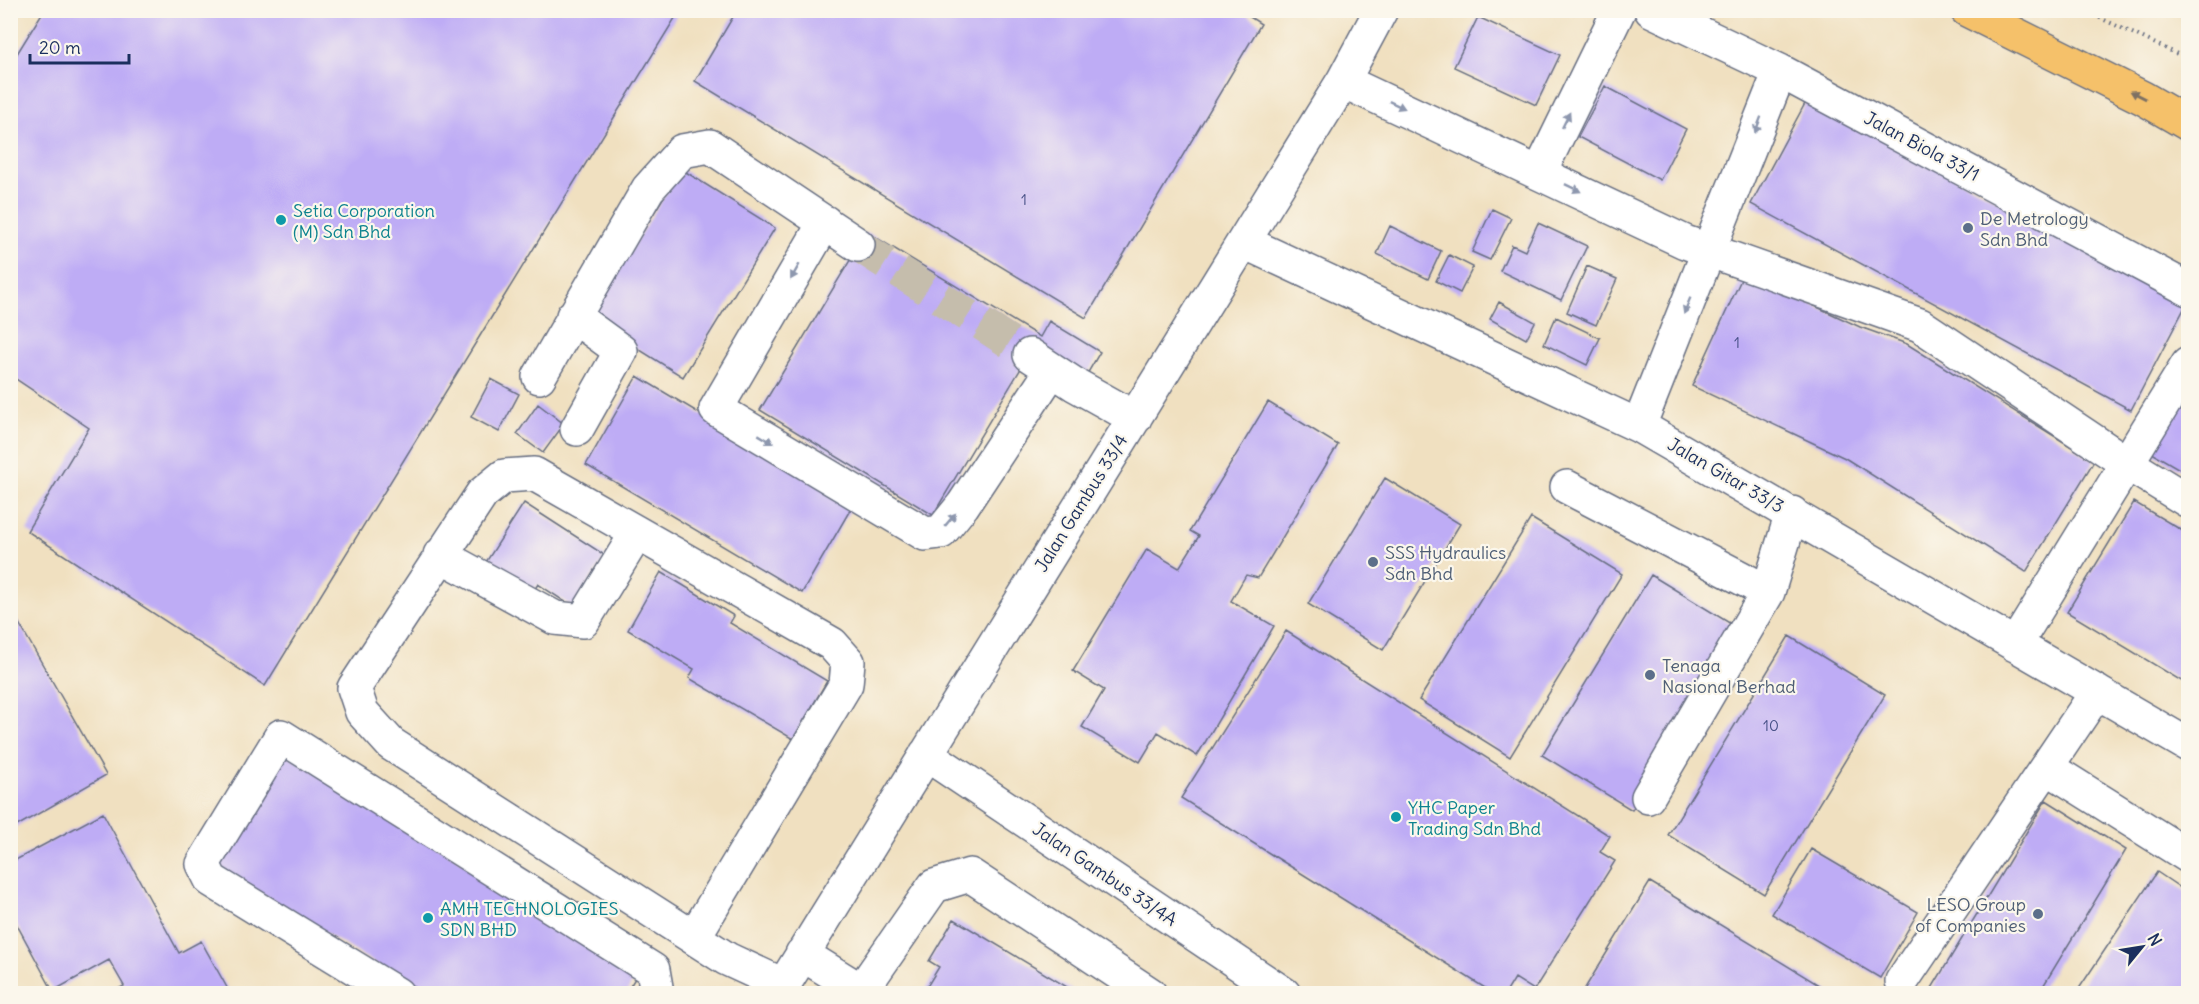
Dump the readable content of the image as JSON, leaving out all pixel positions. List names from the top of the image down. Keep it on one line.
{"streets":{"street":["Jalan Biola 33/1","Jalan Gitar 33/3","Jalan Gambus 33/4","Jalan Gambus 33/4A"]},"crossings":[["Jalan Gitar 33/3","Jalan Gambus 33/4"],["Jalan Gambus 33/4","Jalan Gambus 33/4A"]],"places":["Setia Corporation (M) Sdn Bhd","De Metrology Sdn Bhd","SSS Hydraulics Sdn Bhd","Tenaga Nasional Berhad","YHC Paper Trading Sdn Bhd","LESO Group of Companies","AMH TECHNOLOGIES SDN BHD"],"house_numbers":["1","1","10"],"scale_bar":"20 m","north":"top right"}
